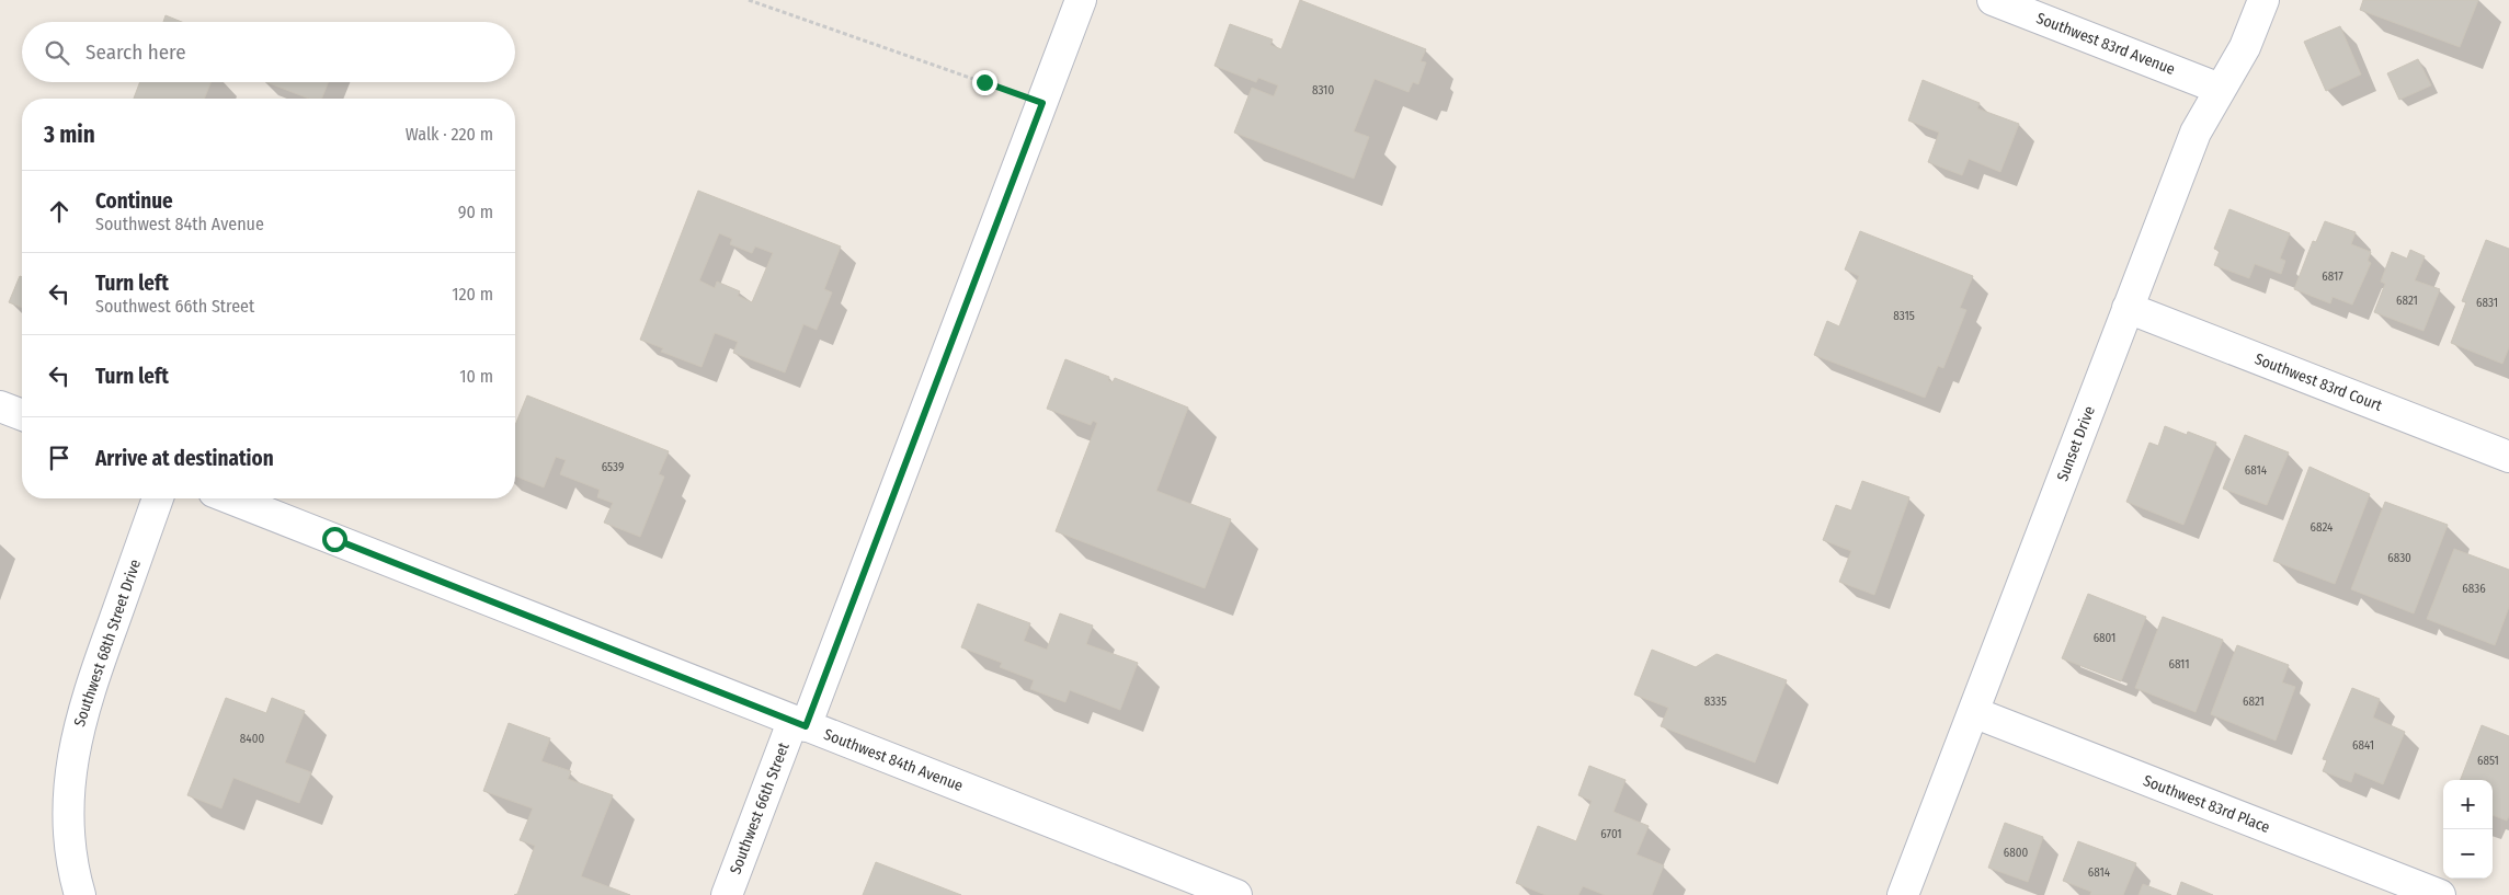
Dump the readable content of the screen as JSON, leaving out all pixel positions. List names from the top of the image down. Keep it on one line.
{"streets":{"street":["Southwest 83rd Avenue","Southwest 83rd Court","Sunset Drive","Southwest 68th Street Drive","Southwest 84th Avenue","Southwest 83rd Place","Southwest 66th Street"]},"crossings":[["Southwest 83rd Avenue","Sunset Drive"],["Southwest 83rd Court","Sunset Drive"],["Sunset Drive","Southwest 83rd Place"],["Southwest 84th Avenue","Southwest 66th Street"]],"house_numbers":["8310","6817","6821","6831","8315","6539","6814","6824","6830","6836","6801","6811","8335","6821","8400","6841","6851","6701","6800","6814"],"page":{"search":"Search here","heading":["3 min","Walk · 220 m"],"list":[["Continue","Southwest 84th Avenue","90 m"],["Turn left","Southwest 66th Street","120 m"],["Turn left","10 m"],"Arrive at destination"],"map_buttons":["+","−"]}}
